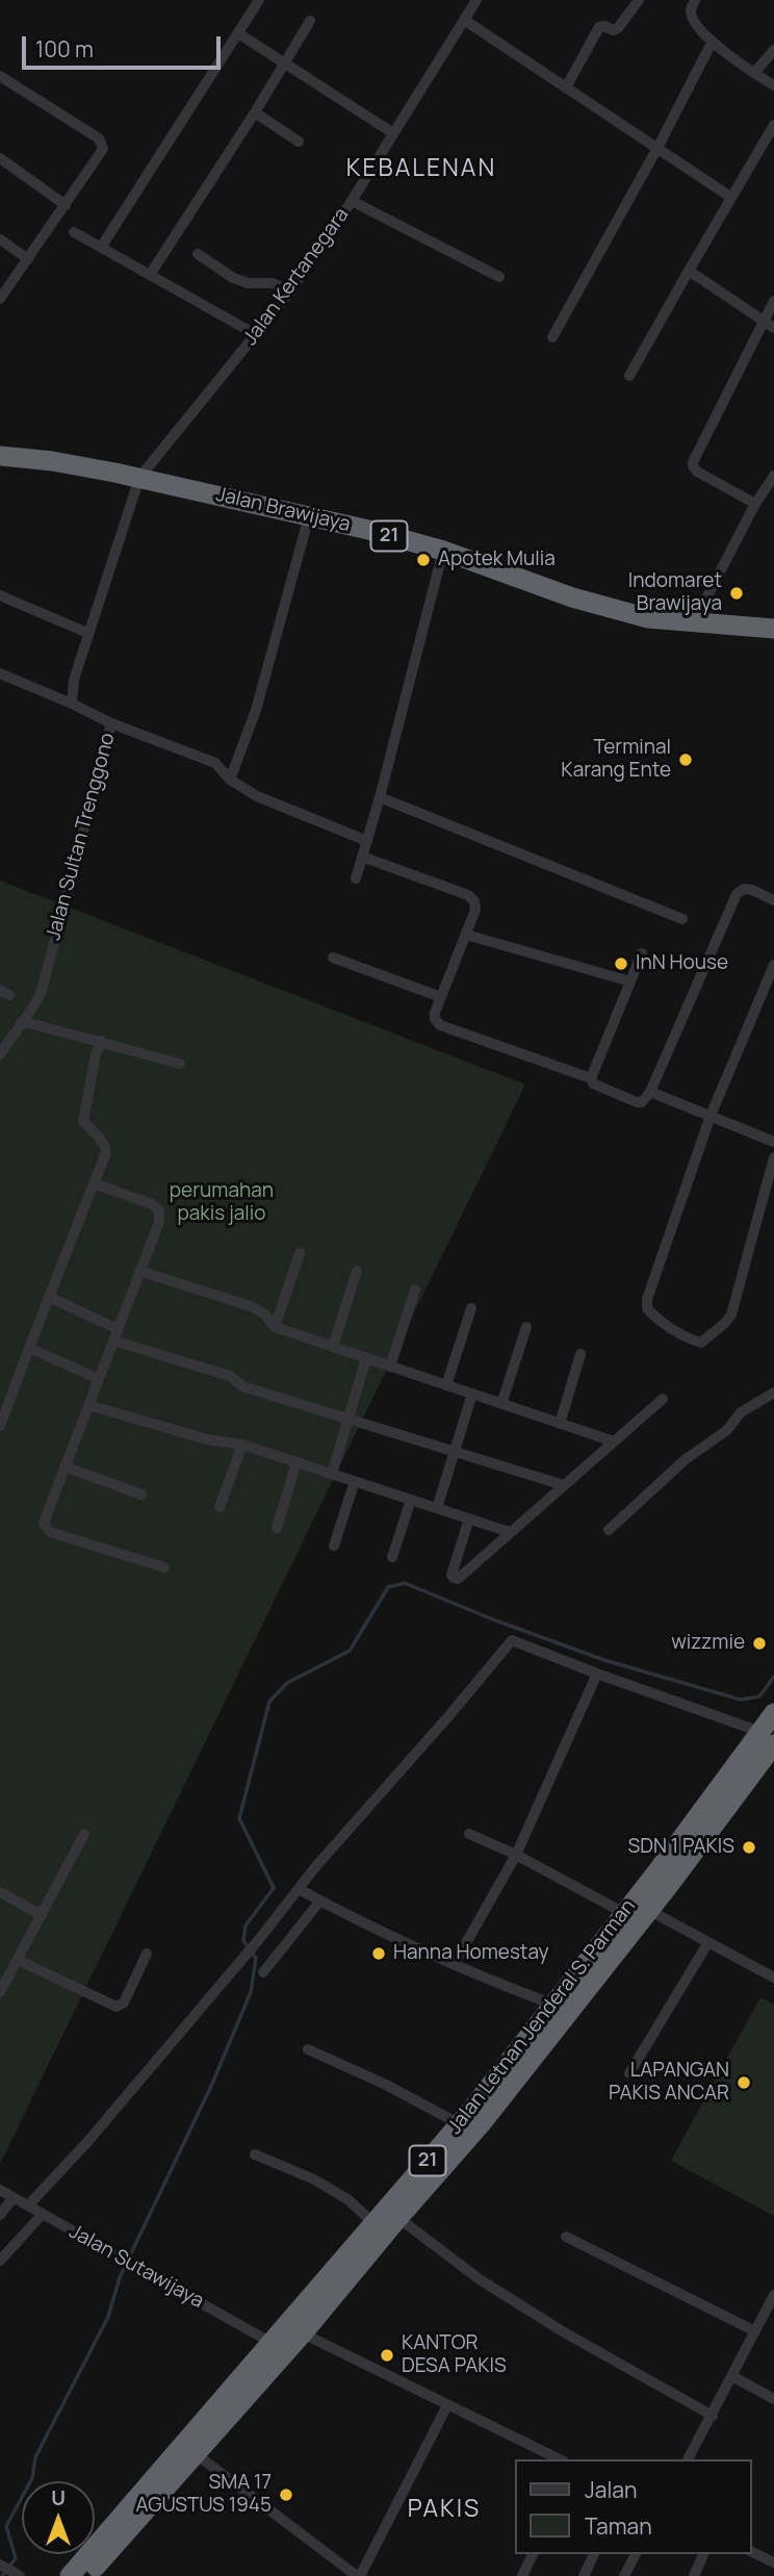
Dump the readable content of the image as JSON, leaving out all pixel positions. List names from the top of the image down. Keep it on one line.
{"streets":{"highway":["Jalan Brawijaya","21","Jalan Letnan Jenderal S. Parman"],"street":["Jalan Kertanegara","Jalan Sultan Trenggono","Jalan Sutawijaya"]},"crossings":[["Jalan Kertanegara","Jalan Brawijaya"],["Jalan Letnan Jenderal S. Parman","Jalan Sutawijaya"]],"districts":["KEBALENAN","PAKIS"],"parks":["perumahan pakis jalio"],"places":["Apotek Mulia","Indomaret Brawijaya","Terminal Karang Ente","InN House","wizzmie","SDN 1 PAKIS","Hanna Homestay","LAPANGAN PAKIS ANCAR","KANTOR DESA PAKIS","SMA 17 AGUSTUS 1945"],"legend":["Jalan","Taman"],"scale_bar":"100 m","north":"top"}
